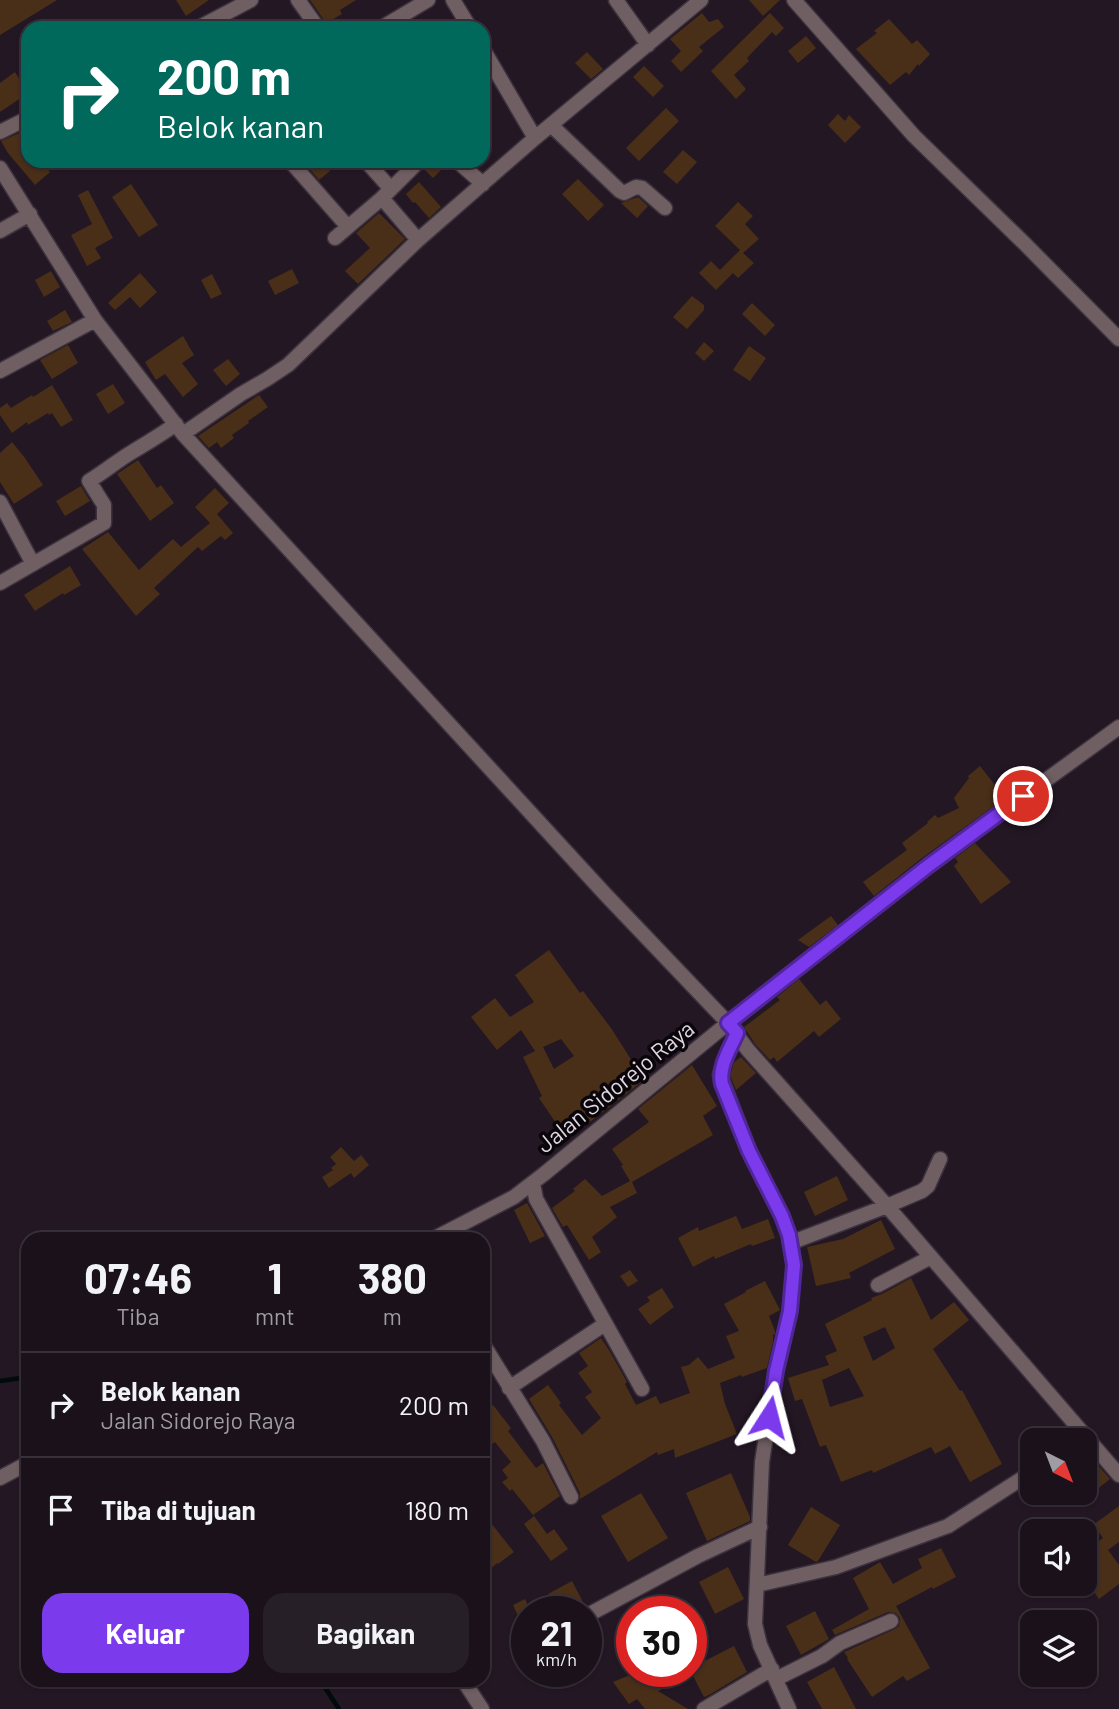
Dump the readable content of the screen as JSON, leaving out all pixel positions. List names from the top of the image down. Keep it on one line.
{"streets":{"street":["Jalan Sidorejo Raya"]},"north":"bottom right","page":{"turn":["200 m","Belok kanan"],"eta":["07:46","Tiba","1","mnt","380","m"],"list":[{"name":"Belok kanan","note":"Jalan Sidorejo Raya","value":"200 m"},{"name":"Tiba di tujuan","value":"180 m"}],"buttons":["Keluar","Bagikan"],"speed":"21 km/h","limit":"30"}}
